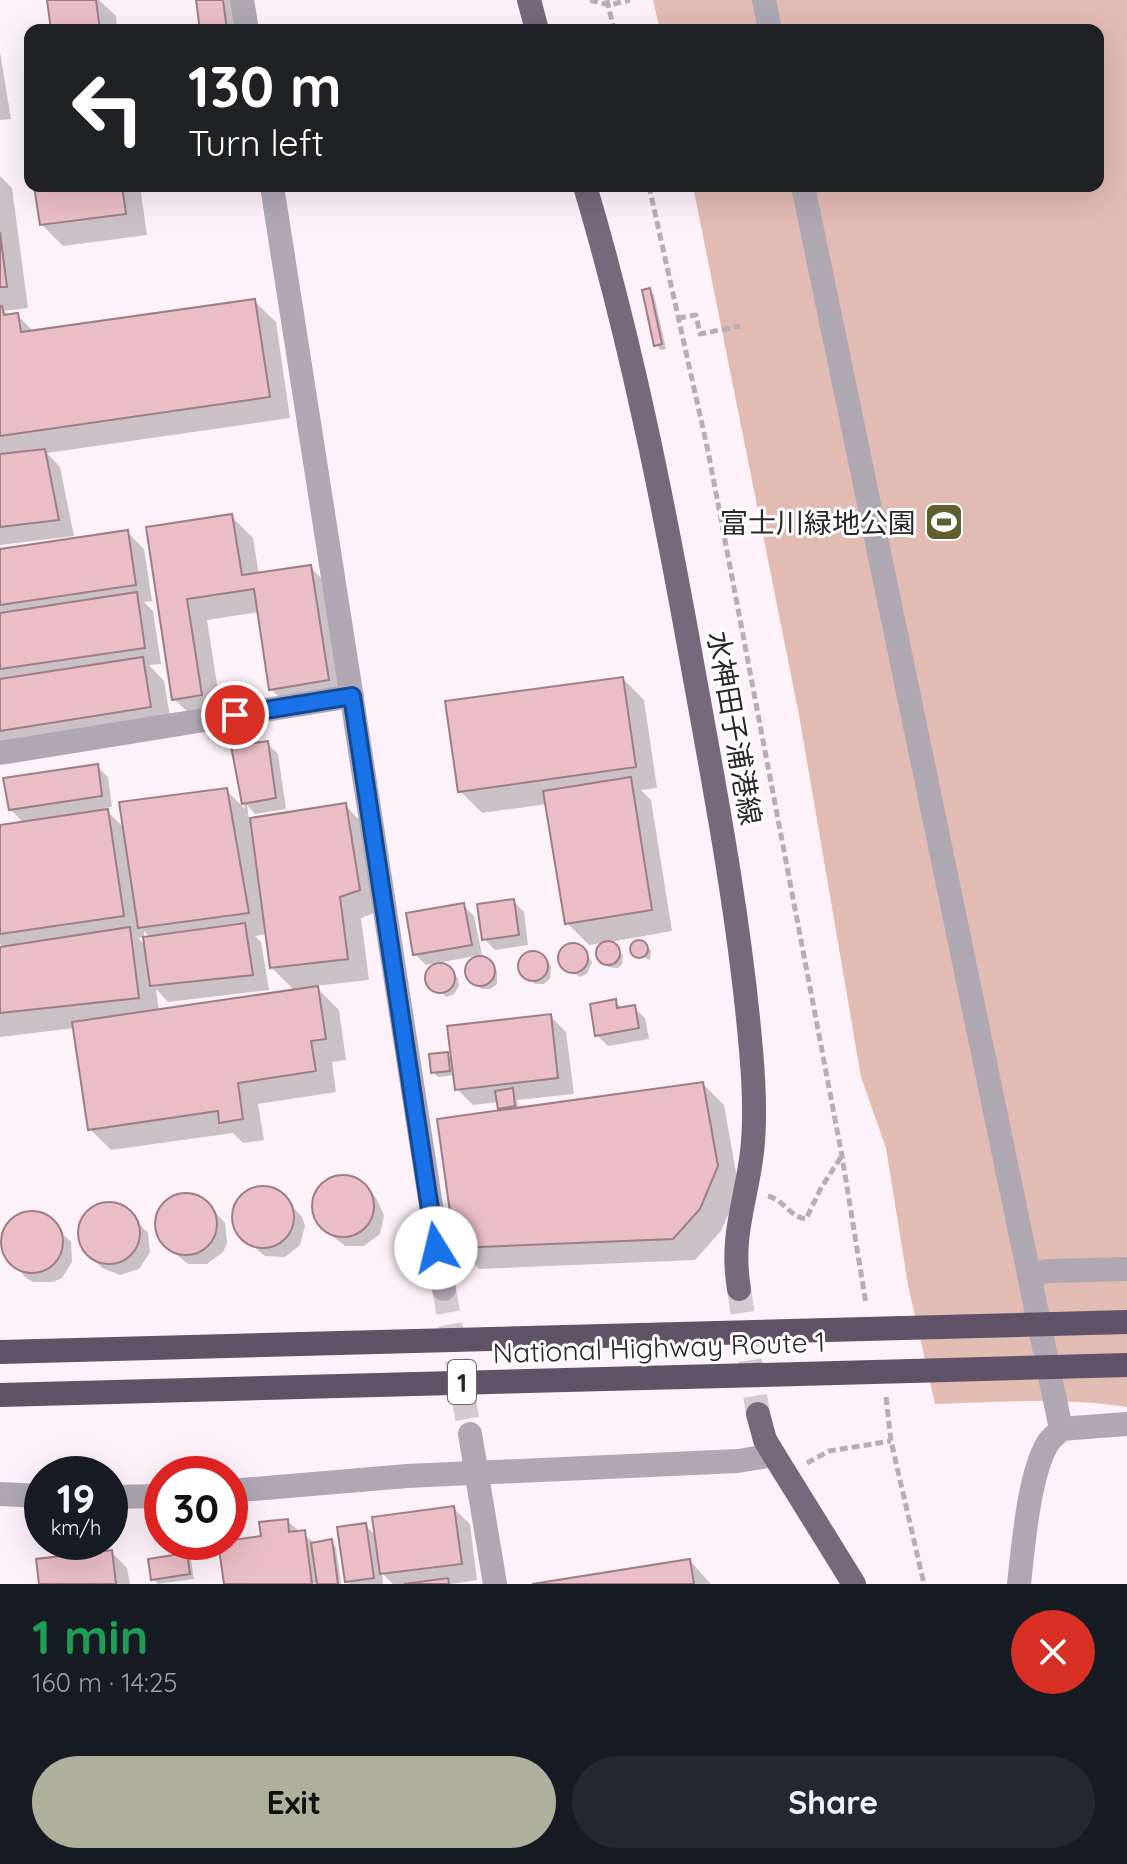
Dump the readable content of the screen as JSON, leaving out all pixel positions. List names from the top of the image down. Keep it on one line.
{"streets":{"highway":["National Highway Route 1","1"],"main road":["水神田子浦港線"]},"places":{"sports":["富士川緑地公園"]},"page":{"turn":["130 m","Turn left"],"speed":"19 km/h","limit":"30","heading":["1 min","160 m · 14:25"],"buttons":["Exit","Share"]}}
